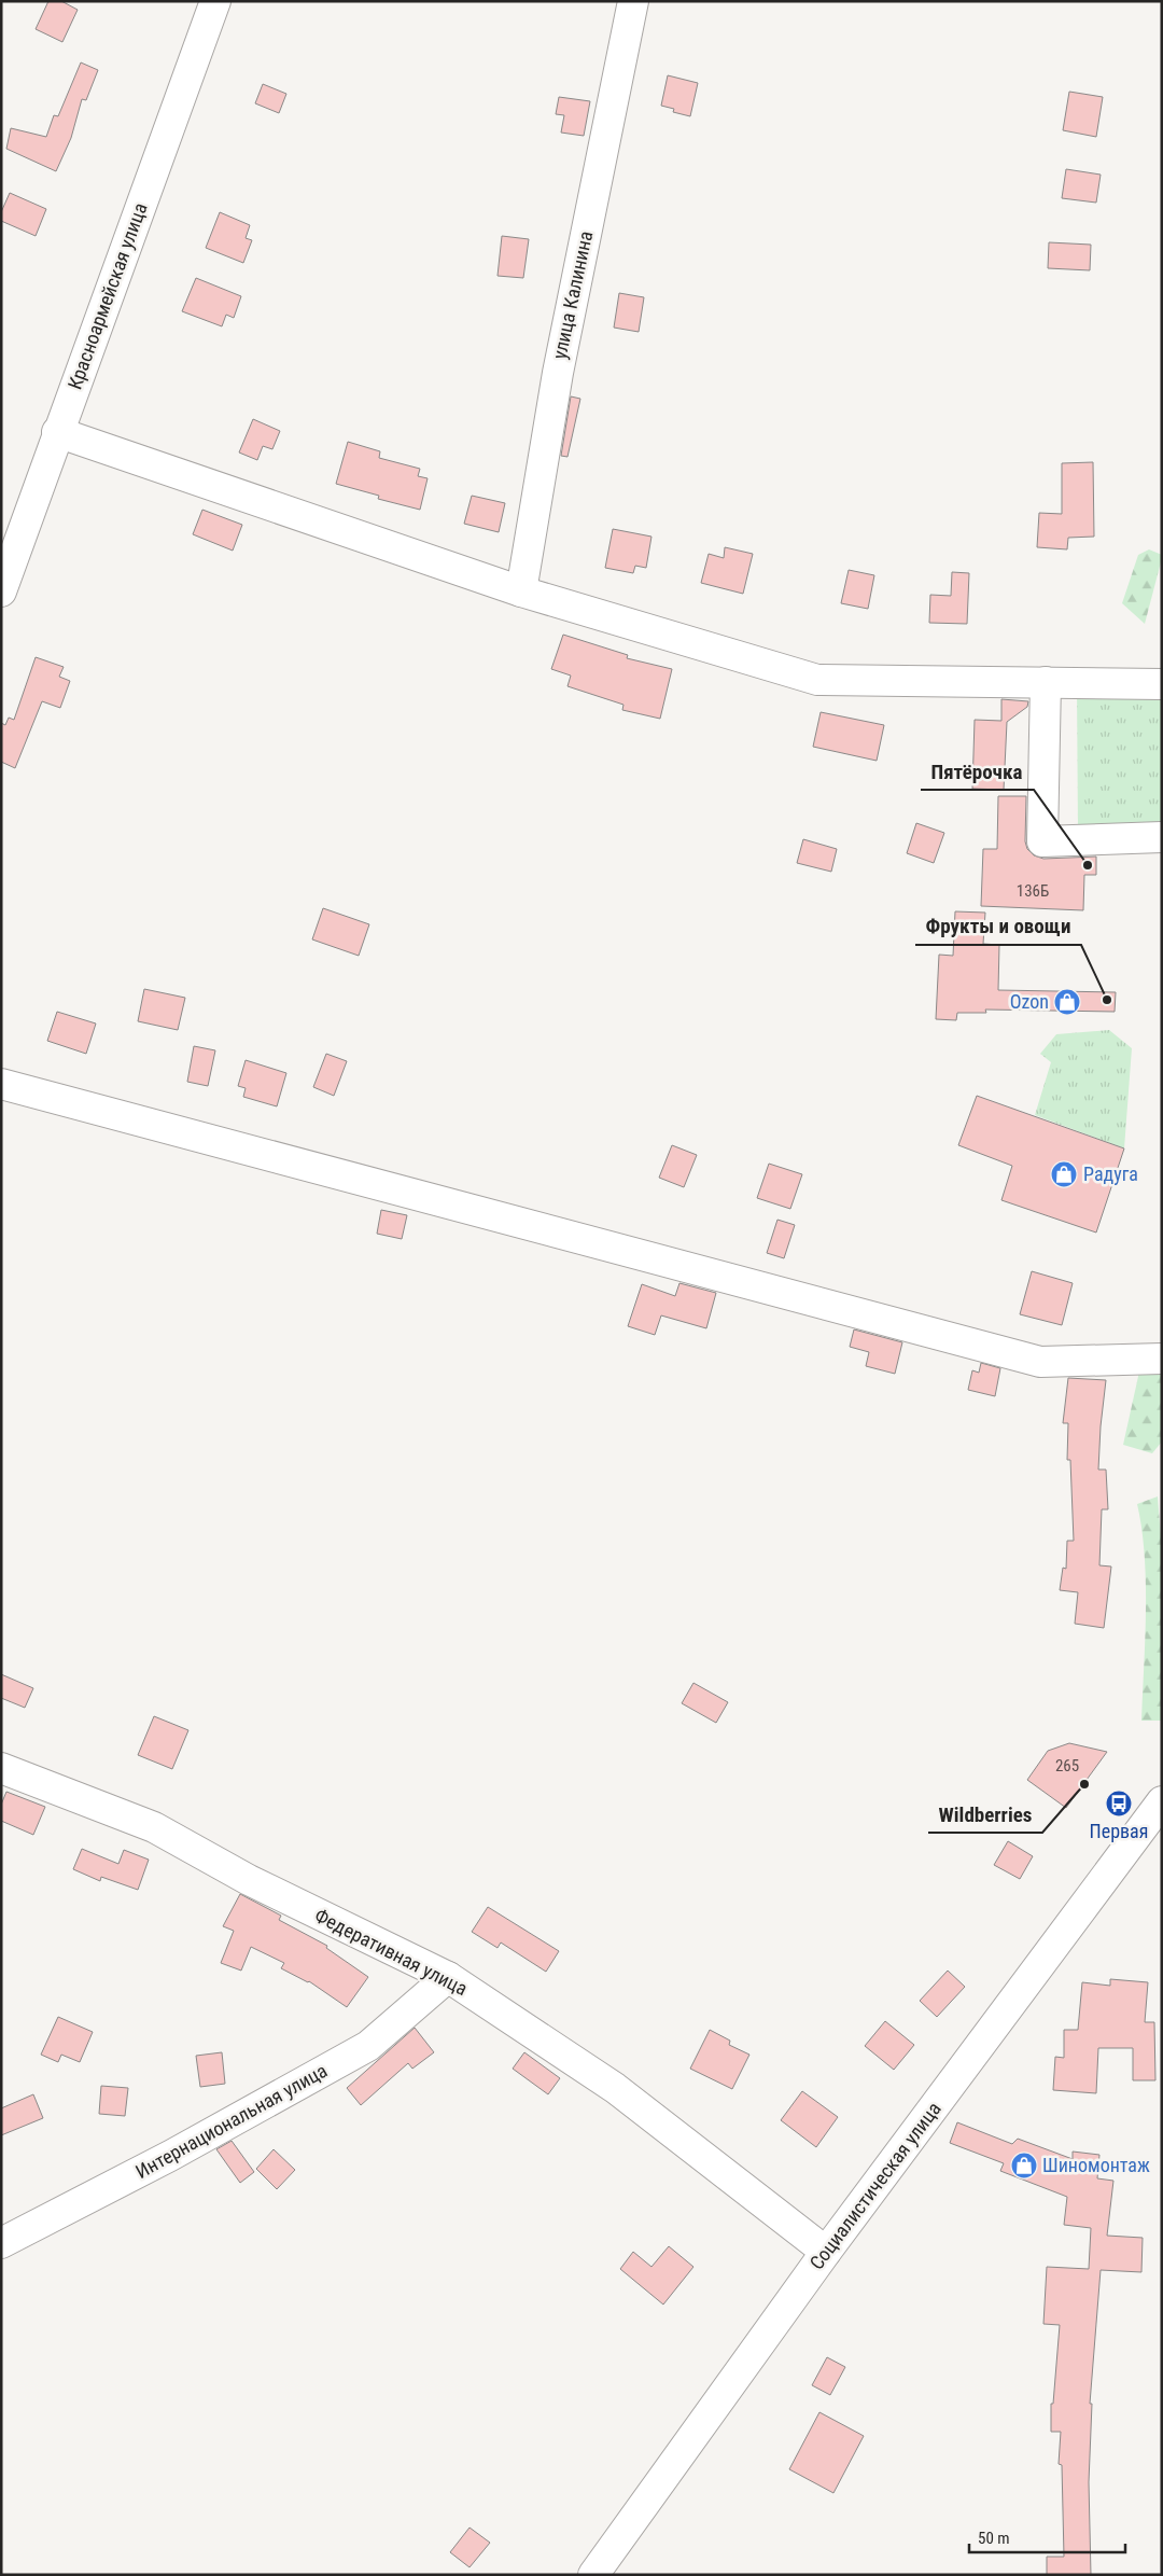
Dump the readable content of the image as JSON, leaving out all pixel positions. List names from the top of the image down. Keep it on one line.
{"streets":{"street":["улица Калинина","Красноармейская улица","Федеративная улица","Интернациональная улица","Социалистическая улица"]},"crossings":[["Федеративная улица","Интернациональная улица"],["Федеративная улица","Социалистическая улица"]],"places":{"other":["Пятёрочка","Фрукты и овощи","Wildberries"],"shop":["Ozon","Радуга","Шиномонтаж"],"bus stop":["Первая"]},"house_numbers":["136Б","265"],"scale_bar":"50 m"}
